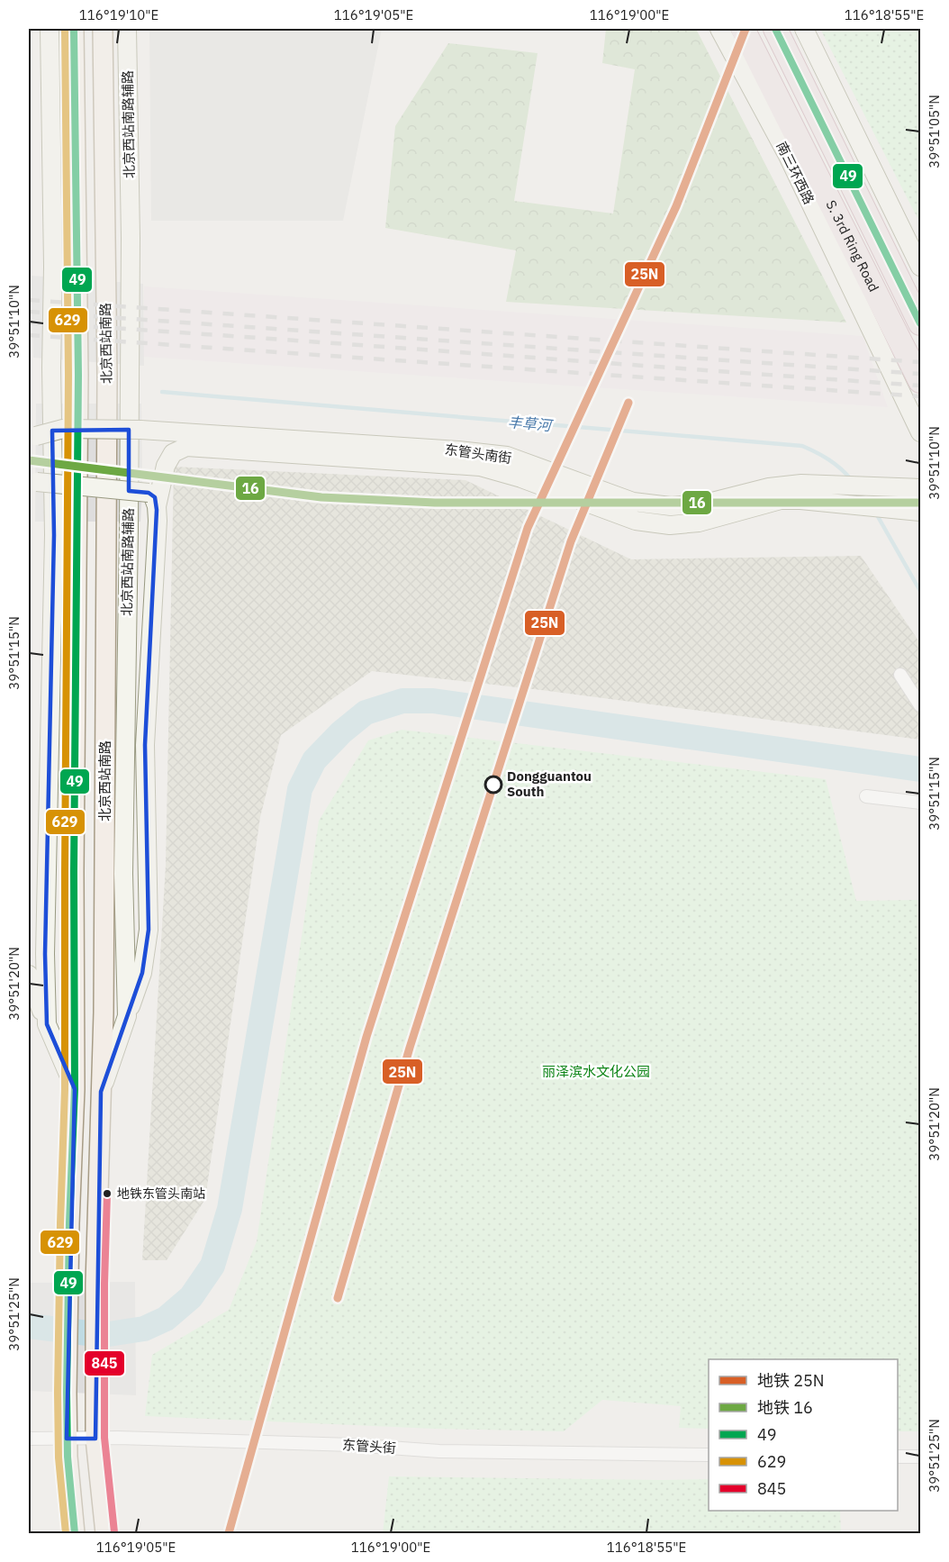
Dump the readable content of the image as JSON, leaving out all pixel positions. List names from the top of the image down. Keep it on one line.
{"streets":{"highway":["S. 3rd Ring Road"],"main road":["北京西站南路"],"street":["北京西站南路辅路","南三环西路","东管头南街","东管头街"]},"crossings":[["北京西站南路辅路","北京西站南路"],["北京西站南路辅路","东管头南街"],["北京西站南路","东管头街"]],"water":["丰草河"],"parks":["丽泽滨水文化公园"],"places":["Dongguantou South","地铁东管头南站"],"lines":["metro line 25N","transit line 49","transit line 629","metro line 16","transit line 845"],"legend":["地铁 25N","地铁 16","49","629","845"],"coordinates":["116°19'10\"E","116°19'05\"E","116°19'00\"E","116°18'55\"E","39°51'05\"N","39°51'10\"N","39°51'15\"N","39°51'20\"N","39°51'25\"N"]}
